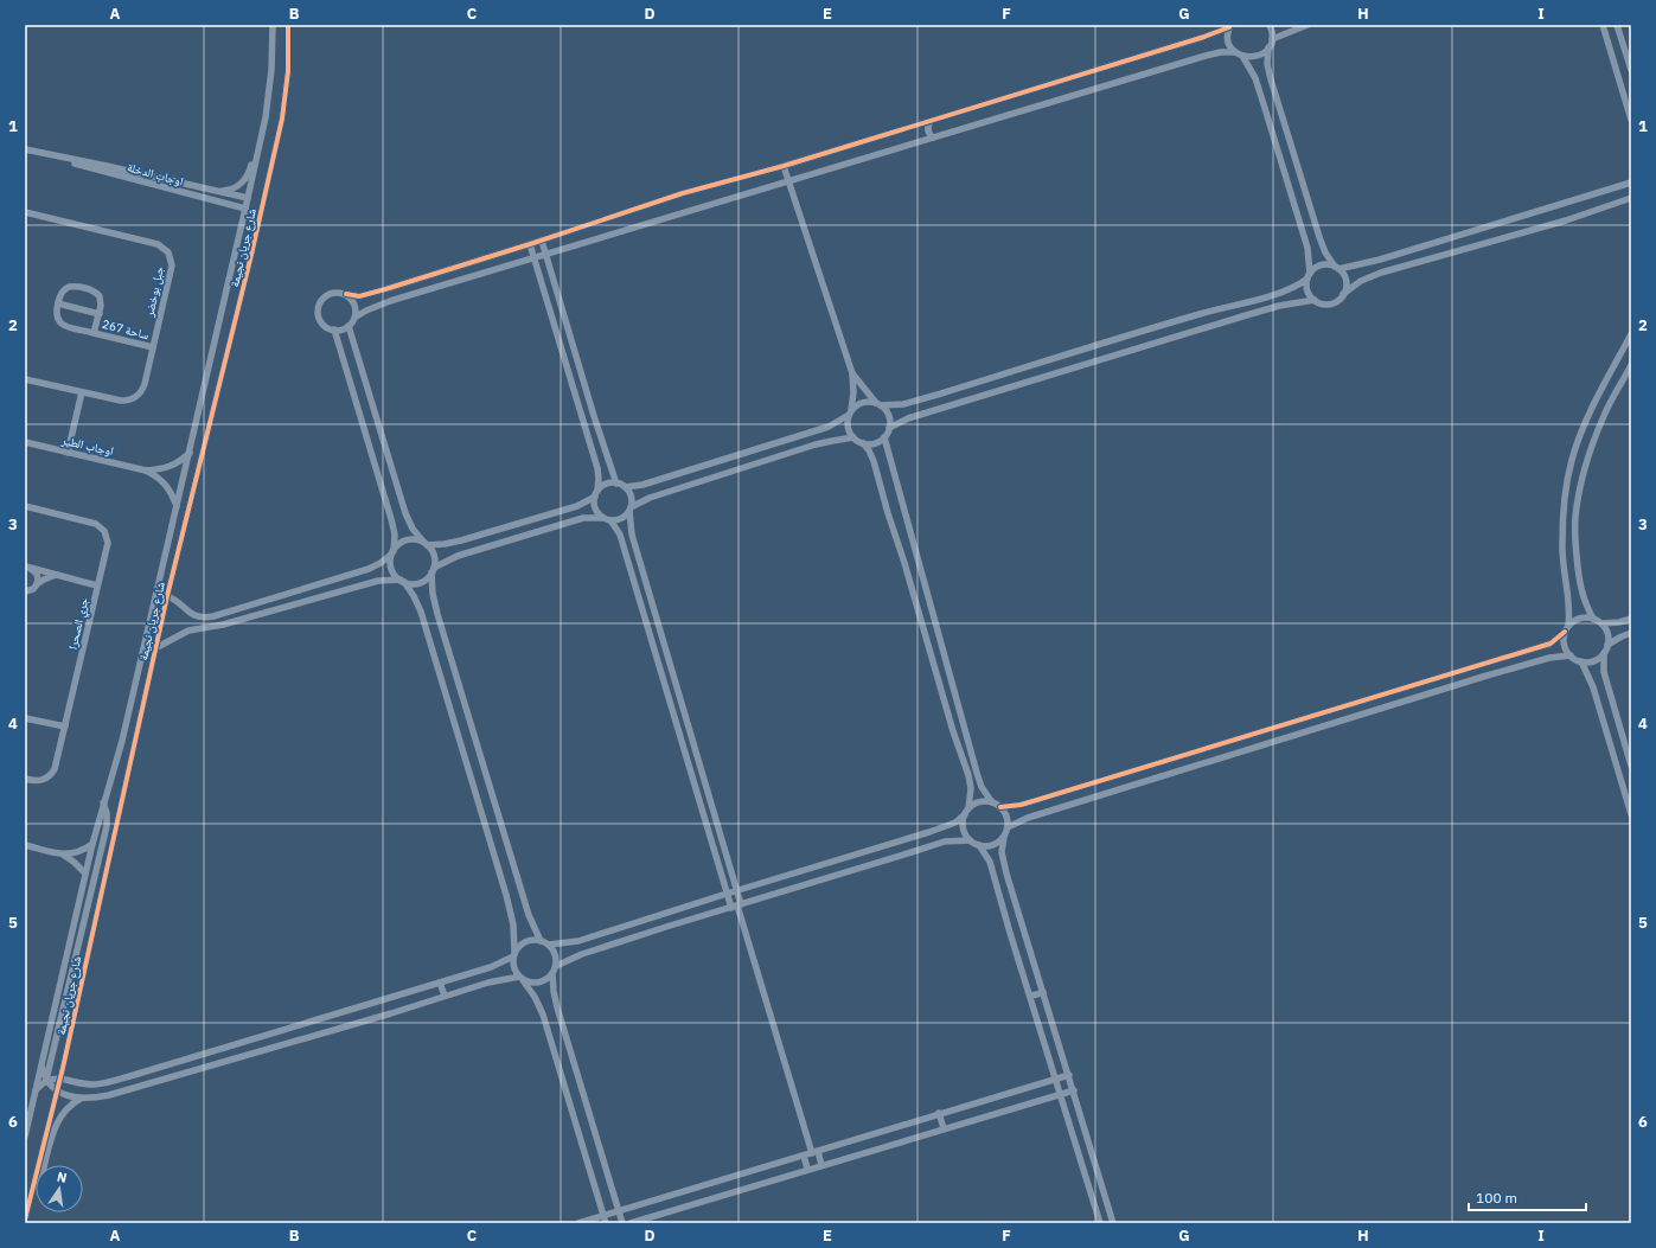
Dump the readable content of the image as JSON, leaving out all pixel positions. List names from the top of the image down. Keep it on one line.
{"streets":{"street":["اوجاب الدخلة","شارع جريان نجيمة","جبل بوخضر","ساحة 267","اوجاب الطير","جري الصحرا"]},"crossings":[["اوجاب الدخلة","شارع جريان نجيمة"],["شارع جريان نجيمة","اوجاب الطير"],["جبل بوخضر","ساحة 267"]],"scale_bar":"100 m","north":"top","grid":{"columns":["A","B","C","D","E","F","G","H","I"],"rows":["1","2","3","4","5","6"]}}
